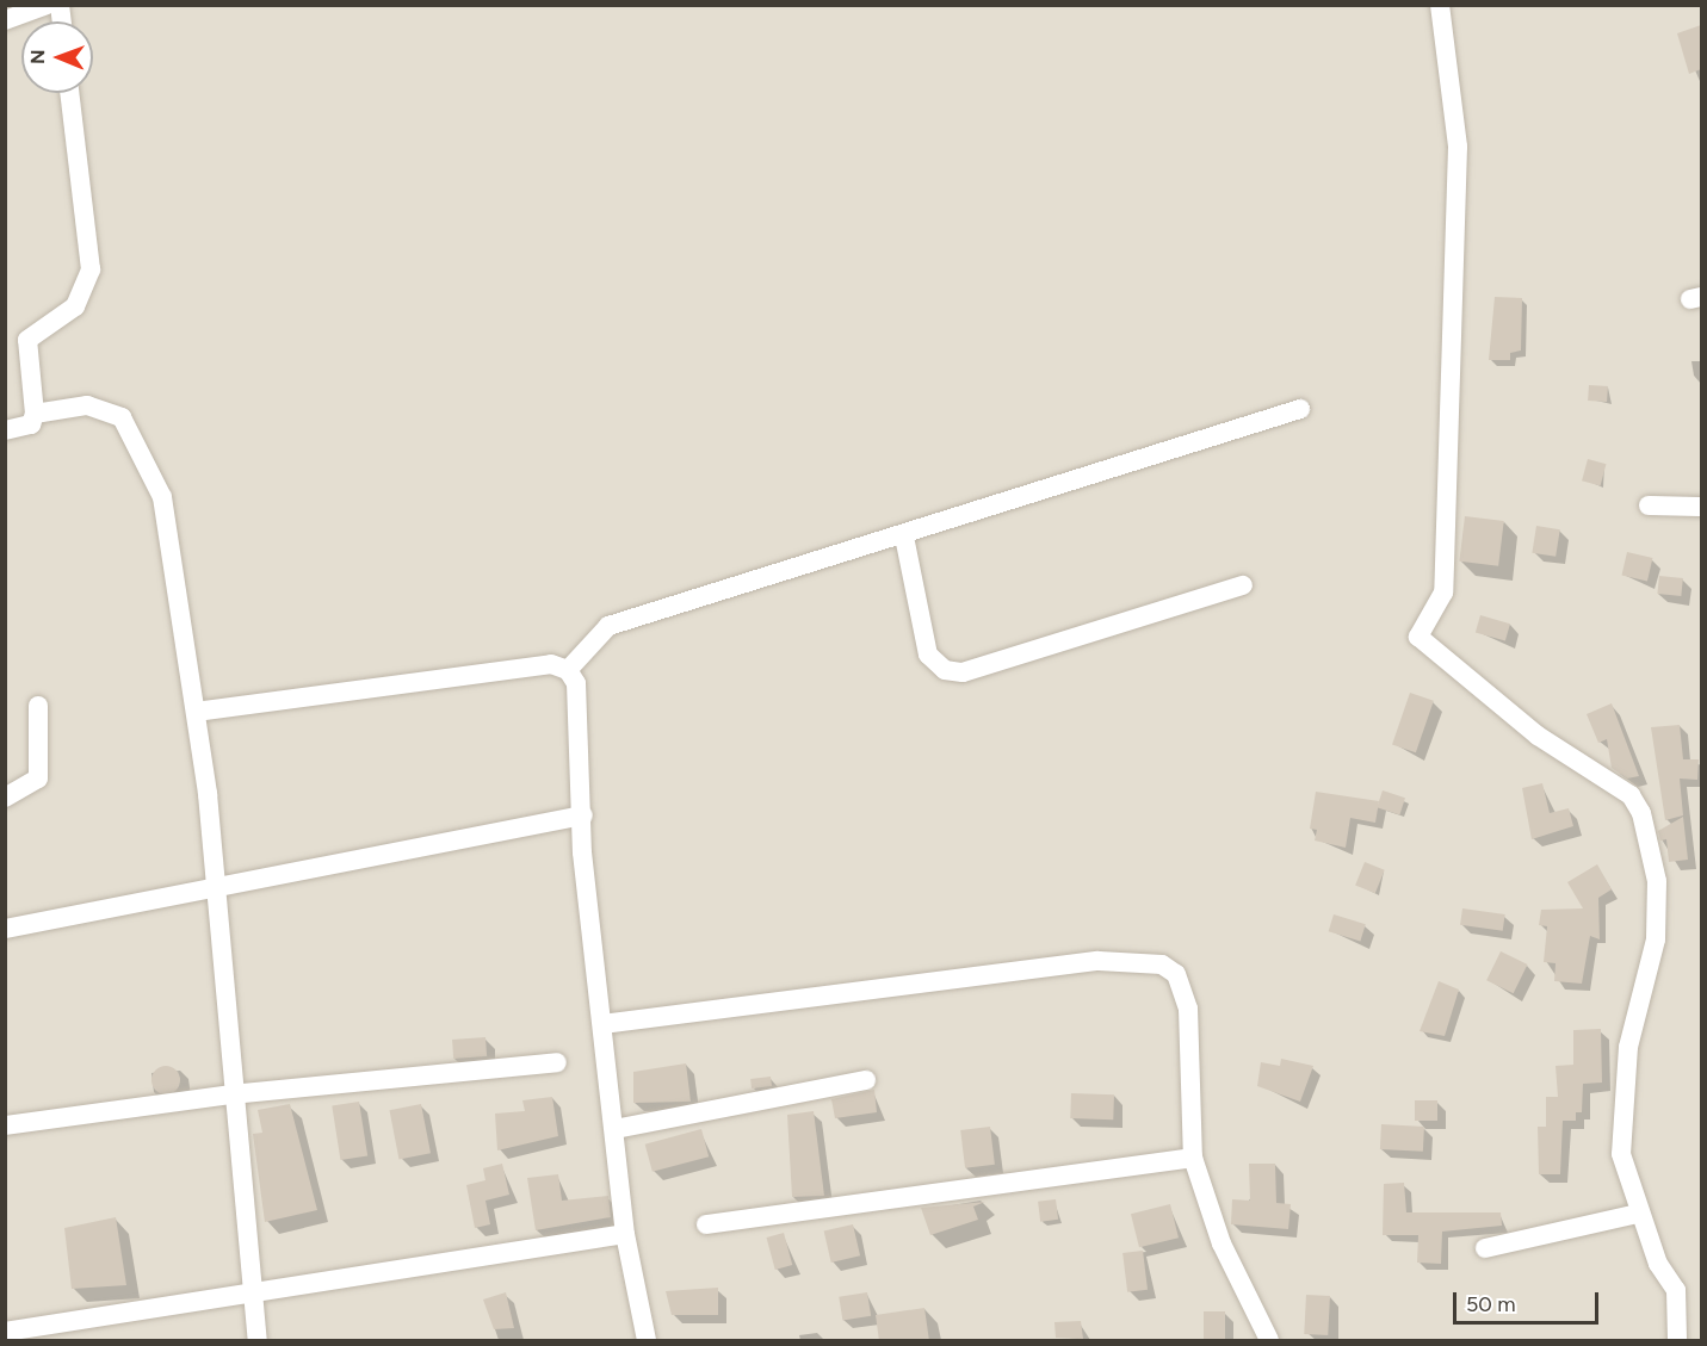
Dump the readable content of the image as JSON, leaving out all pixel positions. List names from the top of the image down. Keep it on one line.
{"scale_bar":"50 m","north":"left"}
